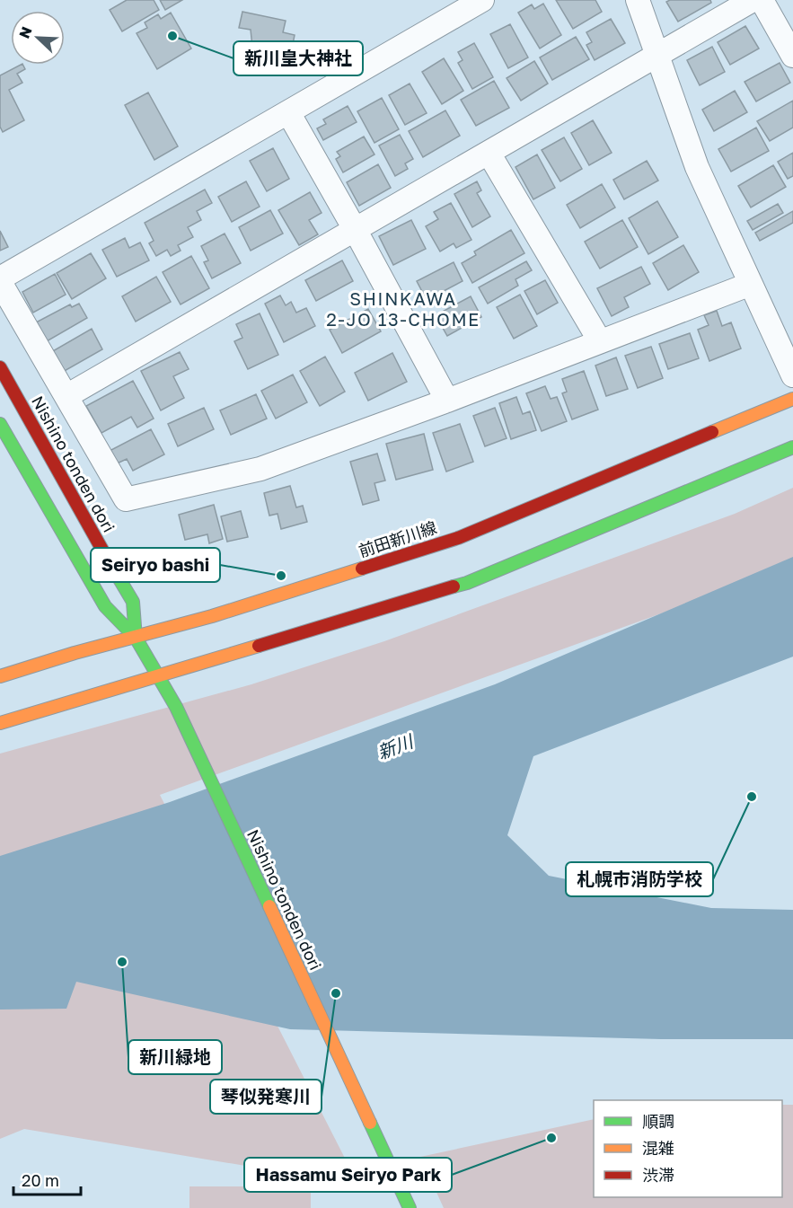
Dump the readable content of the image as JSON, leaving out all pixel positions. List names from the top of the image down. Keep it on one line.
{"streets":{"main road":["Nishino tonden dori","前田新川線"]},"crossings":[["Nishino tonden dori","前田新川線"]],"districts":["SHINKAWA 2-JO 13-CHOME"],"water":["新川"],"places":["新川皇大神社","Seiryo bashi","札幌市消防学校","新川緑地","琴似発寒川","Hassamu Seiryo Park"],"legend":["順調","混雑","渋滞"],"scale_bar":"20 m","north":"top left"}
